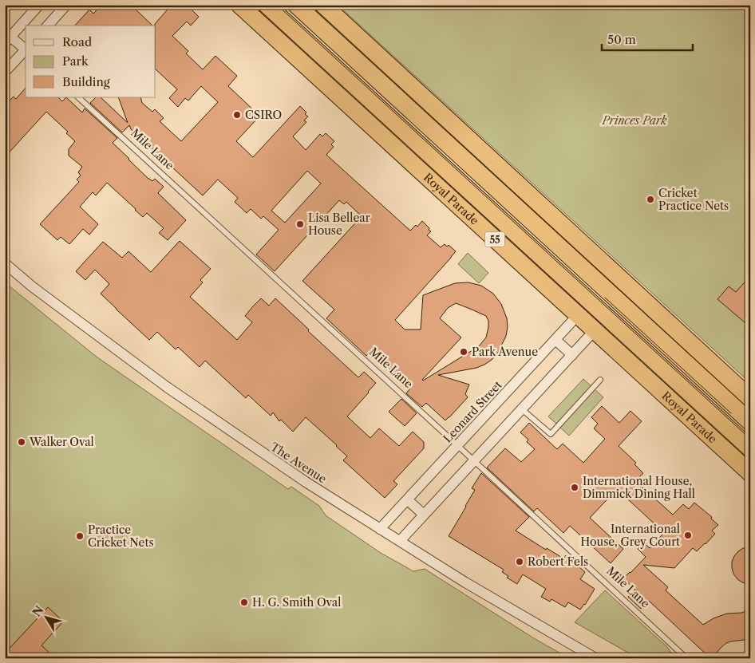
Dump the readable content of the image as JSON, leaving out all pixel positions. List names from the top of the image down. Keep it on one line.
{"streets":{"highway":["Royal Parade","55"],"street":["Leonard Street","The Avenue"],"lane":["Mile Lane"]},"crossings":[["Mile Lane","Leonard Street"],["Royal Parade","Leonard Street"],["Leonard Street","The Avenue"]],"parks":["Princes Park"],"places":["CSIRO","Cricket Practice Nets","Lisa Bellear House","Park Avenue","Walker Oval","International House, Dimmick Dining Hall","International House, Grey Court","Practice Cricket Nets","Robert Fels","H. G. Smith Oval"],"legend":["Road","Park","Building"],"scale_bar":"50 m","north":"top left"}
